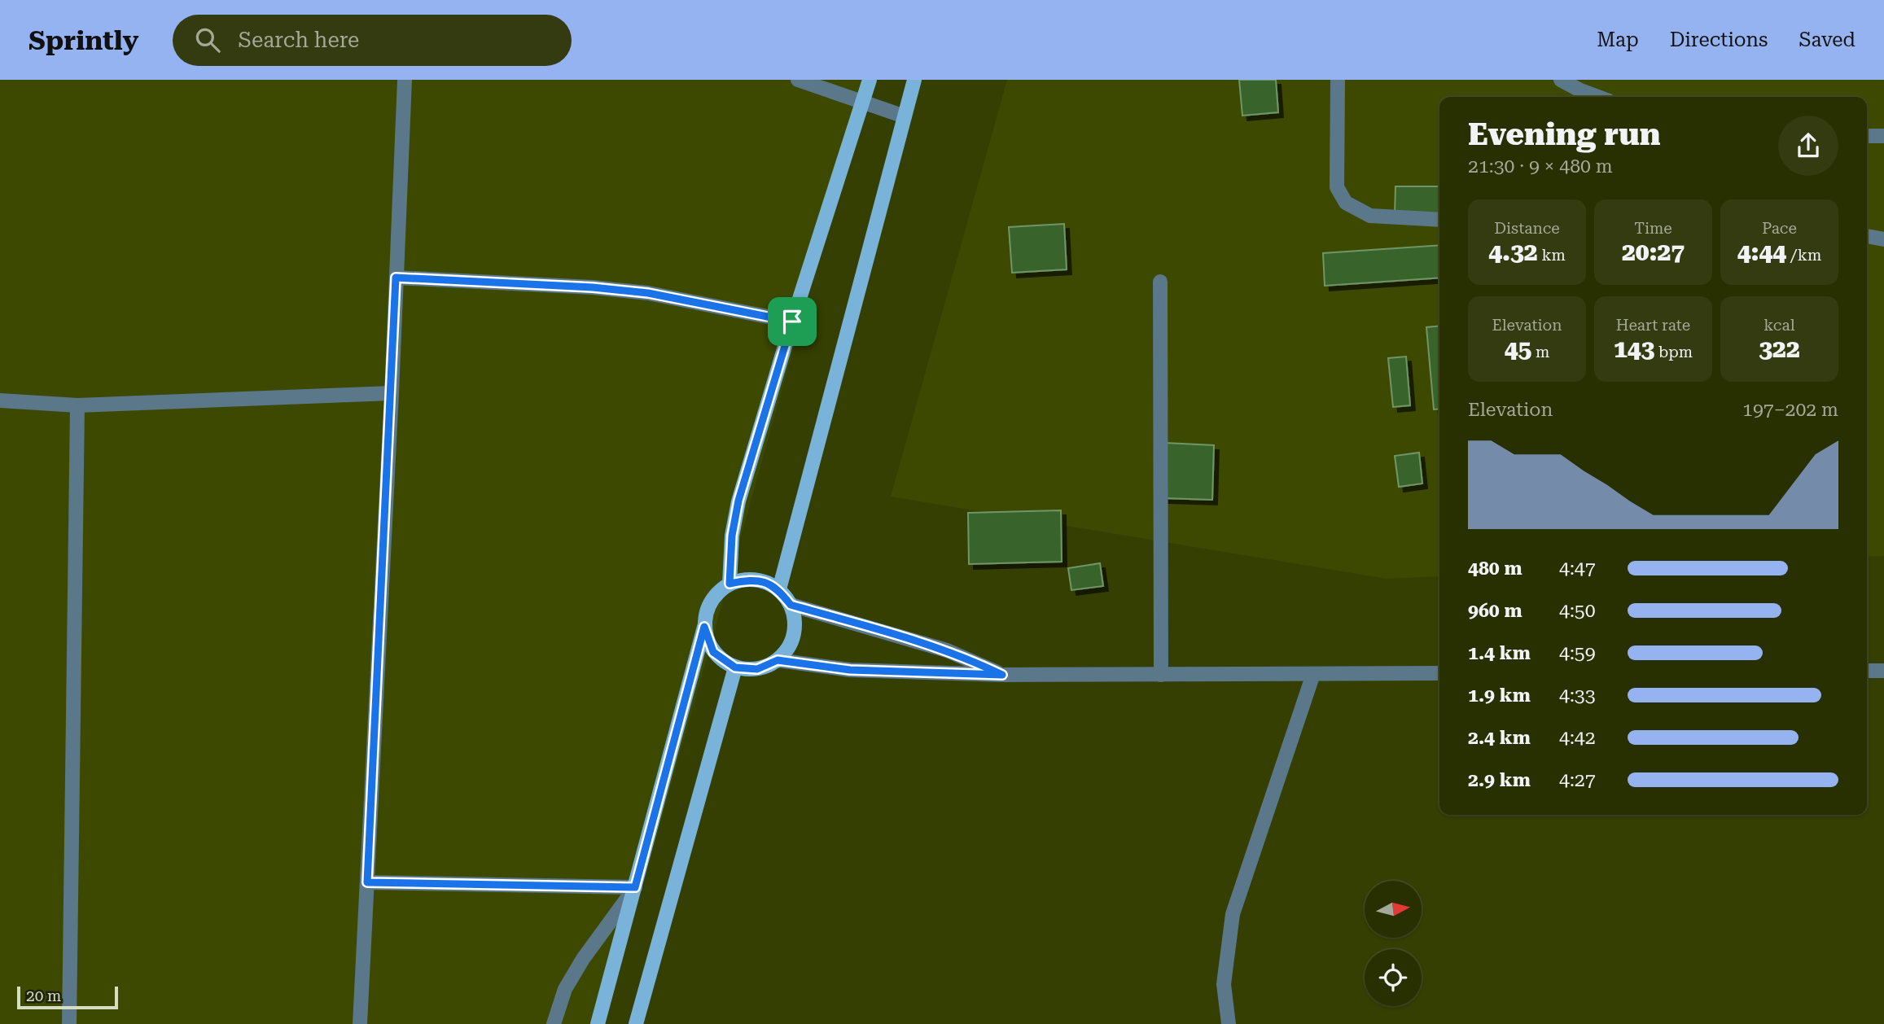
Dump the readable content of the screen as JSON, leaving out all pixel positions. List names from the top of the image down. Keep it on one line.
{"scale_bar":"20 m","north":"right","page":{"header":"Sprintly","search":"Search here","nav":["Map","Directions","Saved"],"heading":["Evening run","21:30 · 9 × 480 m"],"stats":[["Distance","4.32 km"],["Time","20:27"],["Pace","4:44 /km"],["Elevation","45 m"],["Heart rate","143 bpm"],["kcal","322"]],"chart":["Elevation","197–202 m"],"list":[{"name":"480 m","note":"4:47"},{"name":"960 m","note":"4:50"},{"name":"1.4 km","note":"4:59"},{"name":"1.9 km","note":"4:33"},{"name":"2.4 km","note":"4:42"},{"name":"2.9 km","note":"4:27"}],"scale":"20 m"}}
